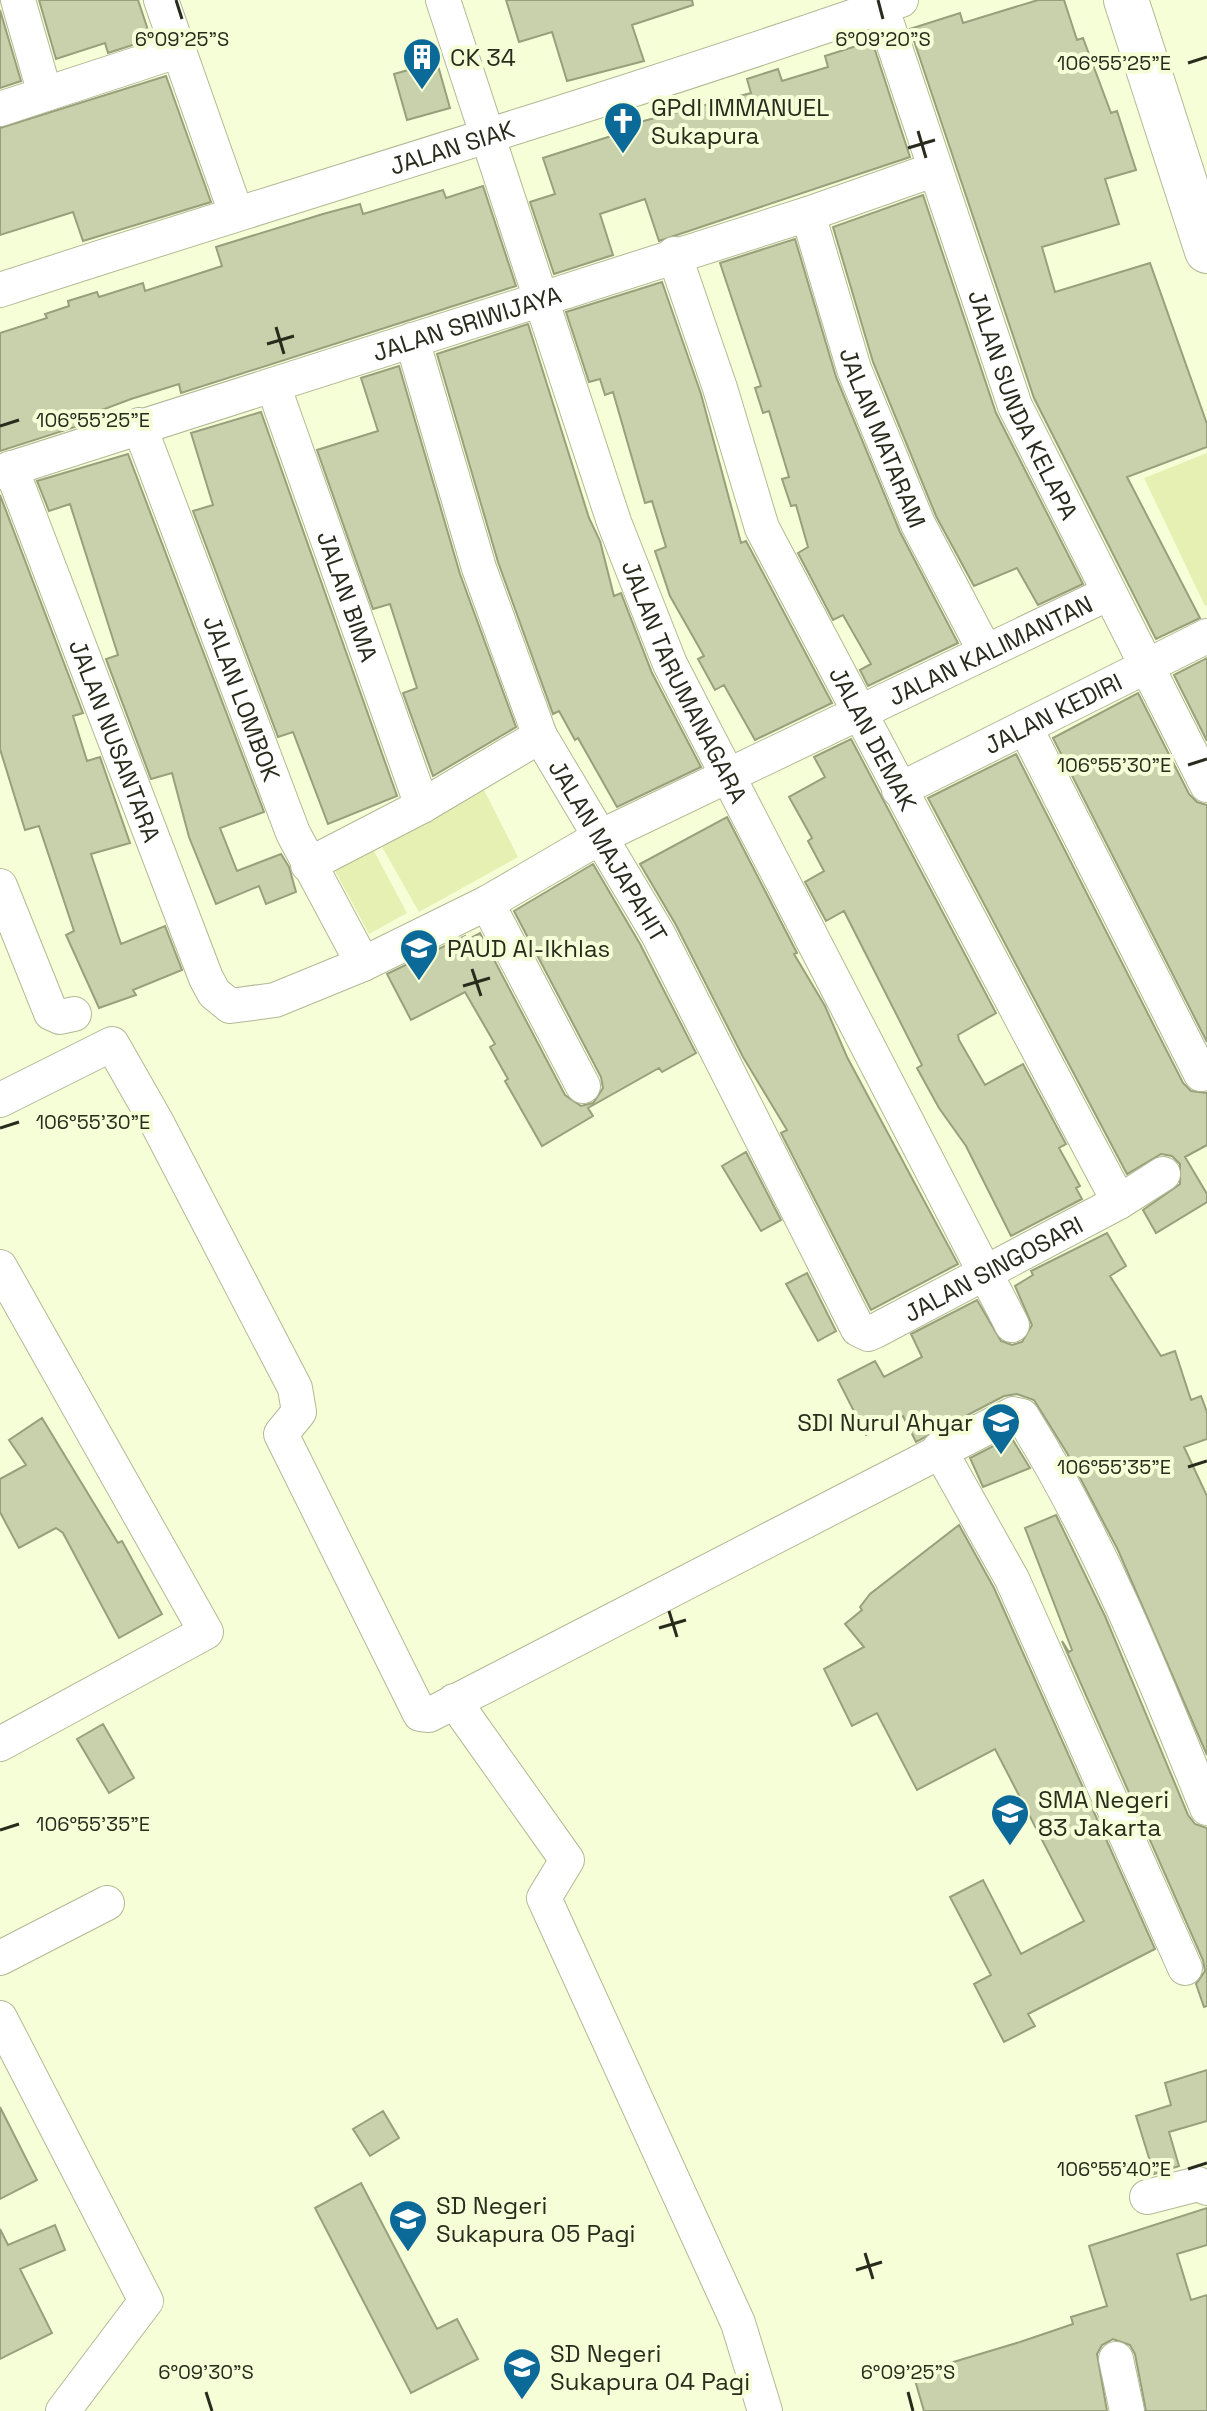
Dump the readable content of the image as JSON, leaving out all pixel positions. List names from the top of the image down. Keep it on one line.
{"streets":{"street":["JALAN SIAK","JALAN SRIWIJAYA","JALAN SUNDA KELAPA","JALAN MATARAM","JALAN BIMA","JALAN KALIMANTAN","JALAN TARUMANAGARA","JALAN LOMBOK","JALAN KEDIRI","JALAN DEMAK","JALAN NUSANTARA","JALAN MAJAPAHIT","JALAN SINGOSARI"]},"crossings":[["JALAN SIAK","JALAN SUNDA KELAPA"],["JALAN SIAK","JALAN TARUMANAGARA"],["JALAN SRIWIJAYA","JALAN SUNDA KELAPA"],["JALAN SRIWIJAYA","JALAN MATARAM"],["JALAN SRIWIJAYA","JALAN BIMA"],["JALAN SRIWIJAYA","JALAN TARUMANAGARA"],["JALAN SRIWIJAYA","JALAN LOMBOK"],["JALAN SRIWIJAYA","JALAN DEMAK"],["JALAN SRIWIJAYA","JALAN NUSANTARA"],["JALAN SRIWIJAYA","JALAN MAJAPAHIT"],["JALAN SUNDA KELAPA","JALAN KALIMANTAN"],["JALAN SUNDA KELAPA","JALAN KEDIRI"],["JALAN MATARAM","JALAN KALIMANTAN"],["JALAN KALIMANTAN","JALAN TARUMANAGARA"],["JALAN KALIMANTAN","JALAN LOMBOK"],["JALAN KALIMANTAN","JALAN DEMAK"],["JALAN KALIMANTAN","JALAN NUSANTARA"],["JALAN KALIMANTAN","JALAN MAJAPAHIT"],["JALAN TARUMANAGARA","JALAN SINGOSARI"],["JALAN KEDIRI","JALAN DEMAK"],["JALAN DEMAK","JALAN SINGOSARI"],["JALAN MAJAPAHIT","JALAN SINGOSARI"]],"places":{"building":["CK 34"],"church":["GPdI IMMANUEL Sukapura"],"school or university":["PAUD Al-Ikhlas","SDI Nurul Ahyar","SMA Negeri 83 Jakarta","SD Negeri Sukapura 05 Pagi","SD Negeri Sukapura 04 Pagi"]},"coordinates":["6°09'25\"S","6°09'20\"S","106°55'25\"E","106°55'30\"E","106°55'35\"E","106°55'40\"E","6°09'30\"S"]}
